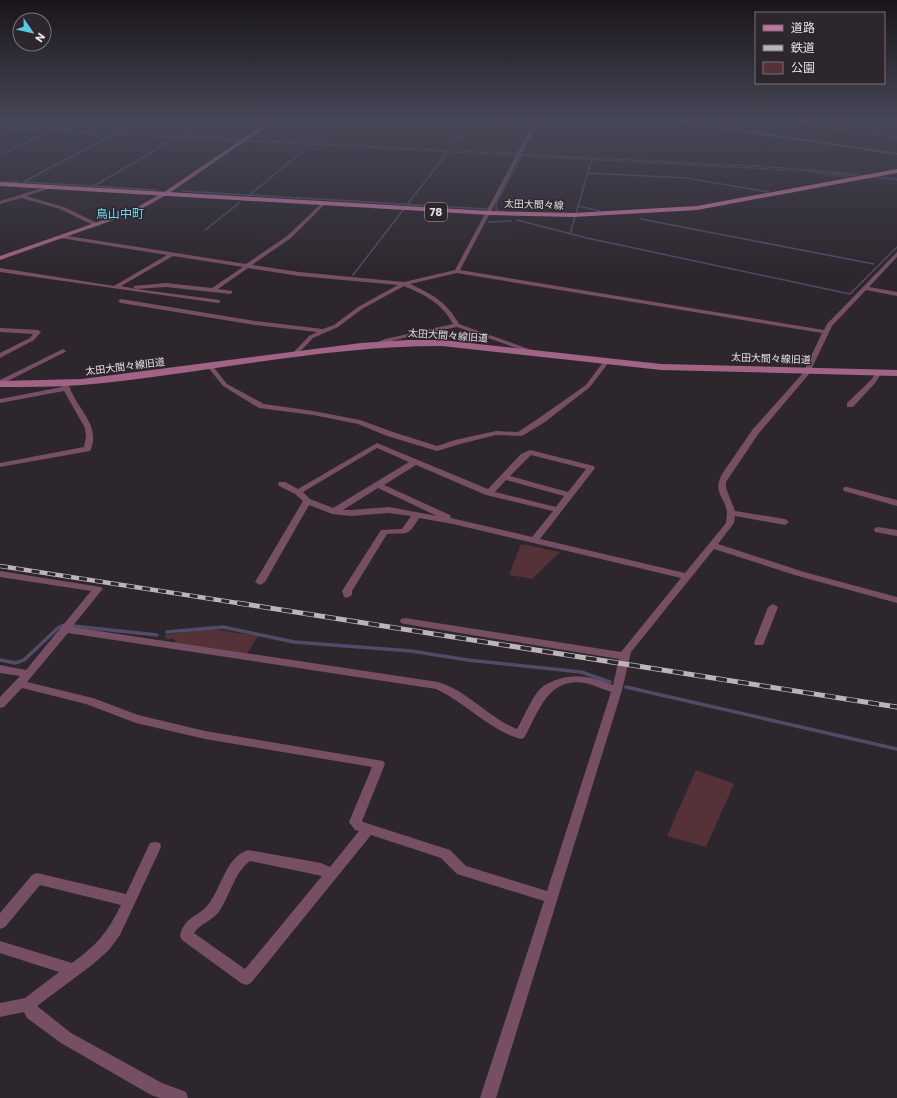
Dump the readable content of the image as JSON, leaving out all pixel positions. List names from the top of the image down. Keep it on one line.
{"streets":{"main road":["太田大間々線","78"],"street":["太田大間々線旧道"]},"districts":["鳥山中町"],"legend":["道路","鉄道","公園"],"north":"bottom right"}
